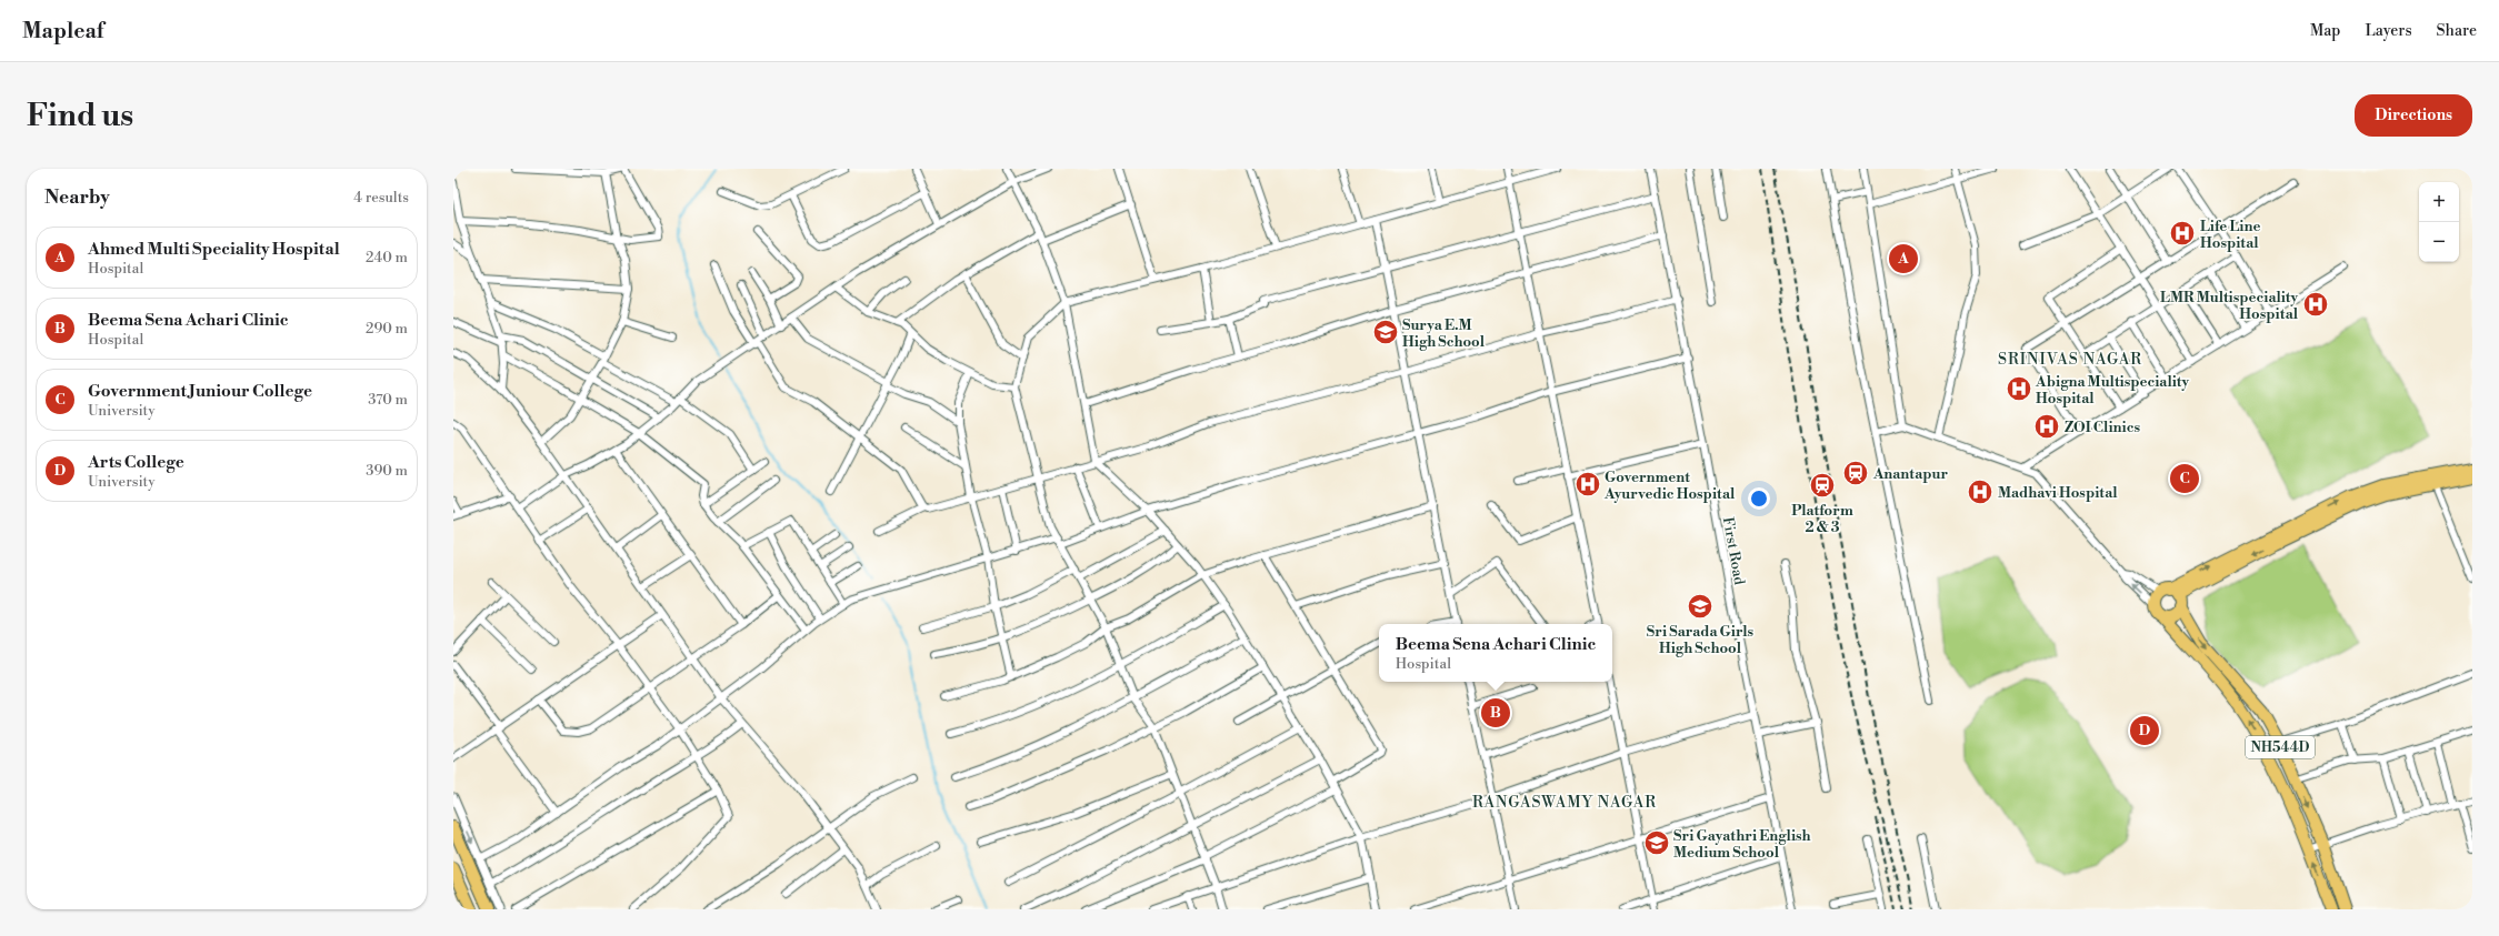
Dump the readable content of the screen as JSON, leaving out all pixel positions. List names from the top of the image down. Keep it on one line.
{"streets":{"highway":["NH544D"],"street":["First Road"]},"districts":["SRINIVAS NAGAR","RANGASWAMY NAGAR"],"places":{"hospital":["Life Line Hospital","LMR Multispeciality Hospital","Abigna Multispeciality Hospital","ZOI Clinics","Government Ayurvedic Hospital","Madhavi Hospital"],"school or university":["Surya E.M High School","Sri Sarada Girls High School","Sri Gayathri English Medium School"],"station":["Anantapur","Platform 2 & 3"]},"page":{"header":"Mapleaf","nav":["Map","Layers","Share"],"buttons":"Directions","title":"Find us","heading":["Nearby","4 results"],"map_buttons":["+","−"],"list":[{"mark":"A","name":"Ahmed Multi Speciality Hospital","note":"Hospital","value":"240 m"},{"mark":"B","name":"Beema Sena Achari Clinic","note":"Hospital","value":"290 m"},{"mark":"C","name":"Government Juniour College","note":"University","value":"370 m"},{"mark":"D","name":"Arts College","note":"University","value":"390 m"}],"pins":["A","C","B","D"],"popup":["Beema Sena Achari Clinic","Hospital"]}}
